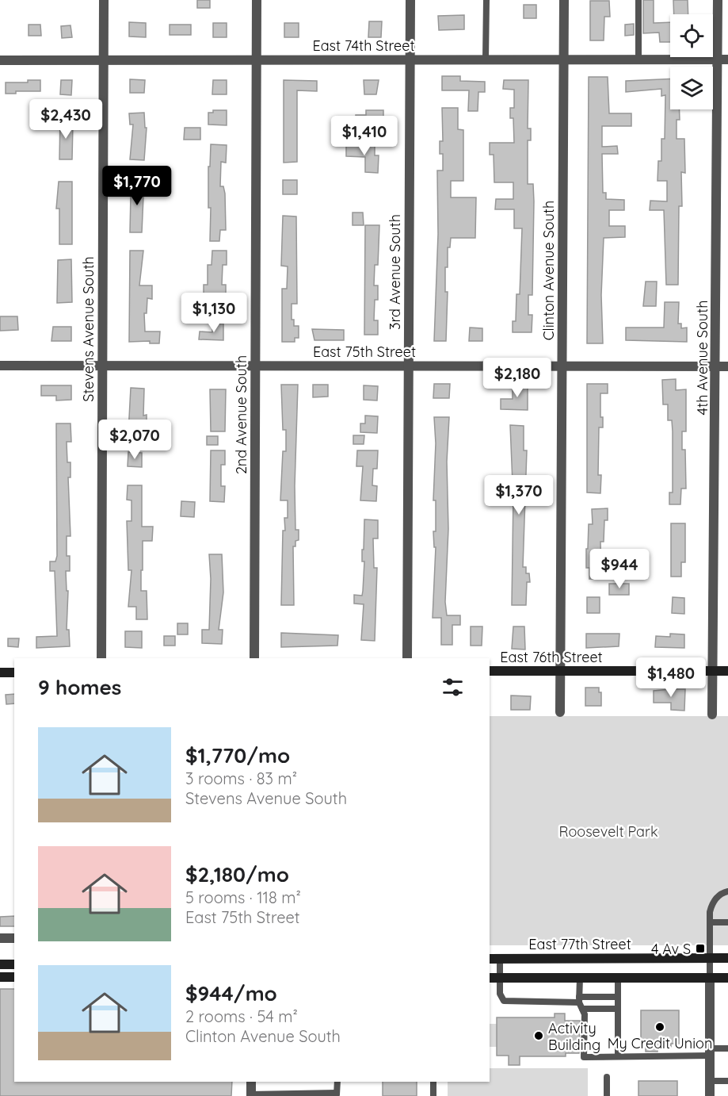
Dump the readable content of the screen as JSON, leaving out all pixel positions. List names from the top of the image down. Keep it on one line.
{"streets":{"street":["East 74th Street","Clinton Avenue South","3rd Avenue South","Stevens Avenue South","East 75th Street","4th Avenue South","2nd Avenue South","East 76th Street","East 77th Street"]},"crossings":[["East 74th Street","Clinton Avenue South"],["East 74th Street","3rd Avenue South"],["East 74th Street","Stevens Avenue South"],["East 74th Street","4th Avenue South"],["East 74th Street","2nd Avenue South"],["Clinton Avenue South","East 75th Street"],["Clinton Avenue South","East 76th Street"],["3rd Avenue South","East 75th Street"],["Stevens Avenue South","East 75th Street"],["East 75th Street","4th Avenue South"],["East 75th Street","2nd Avenue South"],["4th Avenue South","East 76th Street"]],"parks":["Roosevelt Park"],"places":{"transit":["4 Av S"],"other":["My Credit Union","Activity Building"]},"page":{"price":["$2,430","$1,410","$1,770","$1,130","$2,180","$2,070","$1,370","$944","$1,480"],"heading":"9 homes","list":[{"name":"$1,770/mo","note":"3 rooms · 83 m² · Stevens Avenue South"},{"name":"$2,180/mo","note":"5 rooms · 118 m² · East 75th Street"},{"name":"$944/mo","note":"2 rooms · 54 m² · Clinton Avenue South"}]}}
